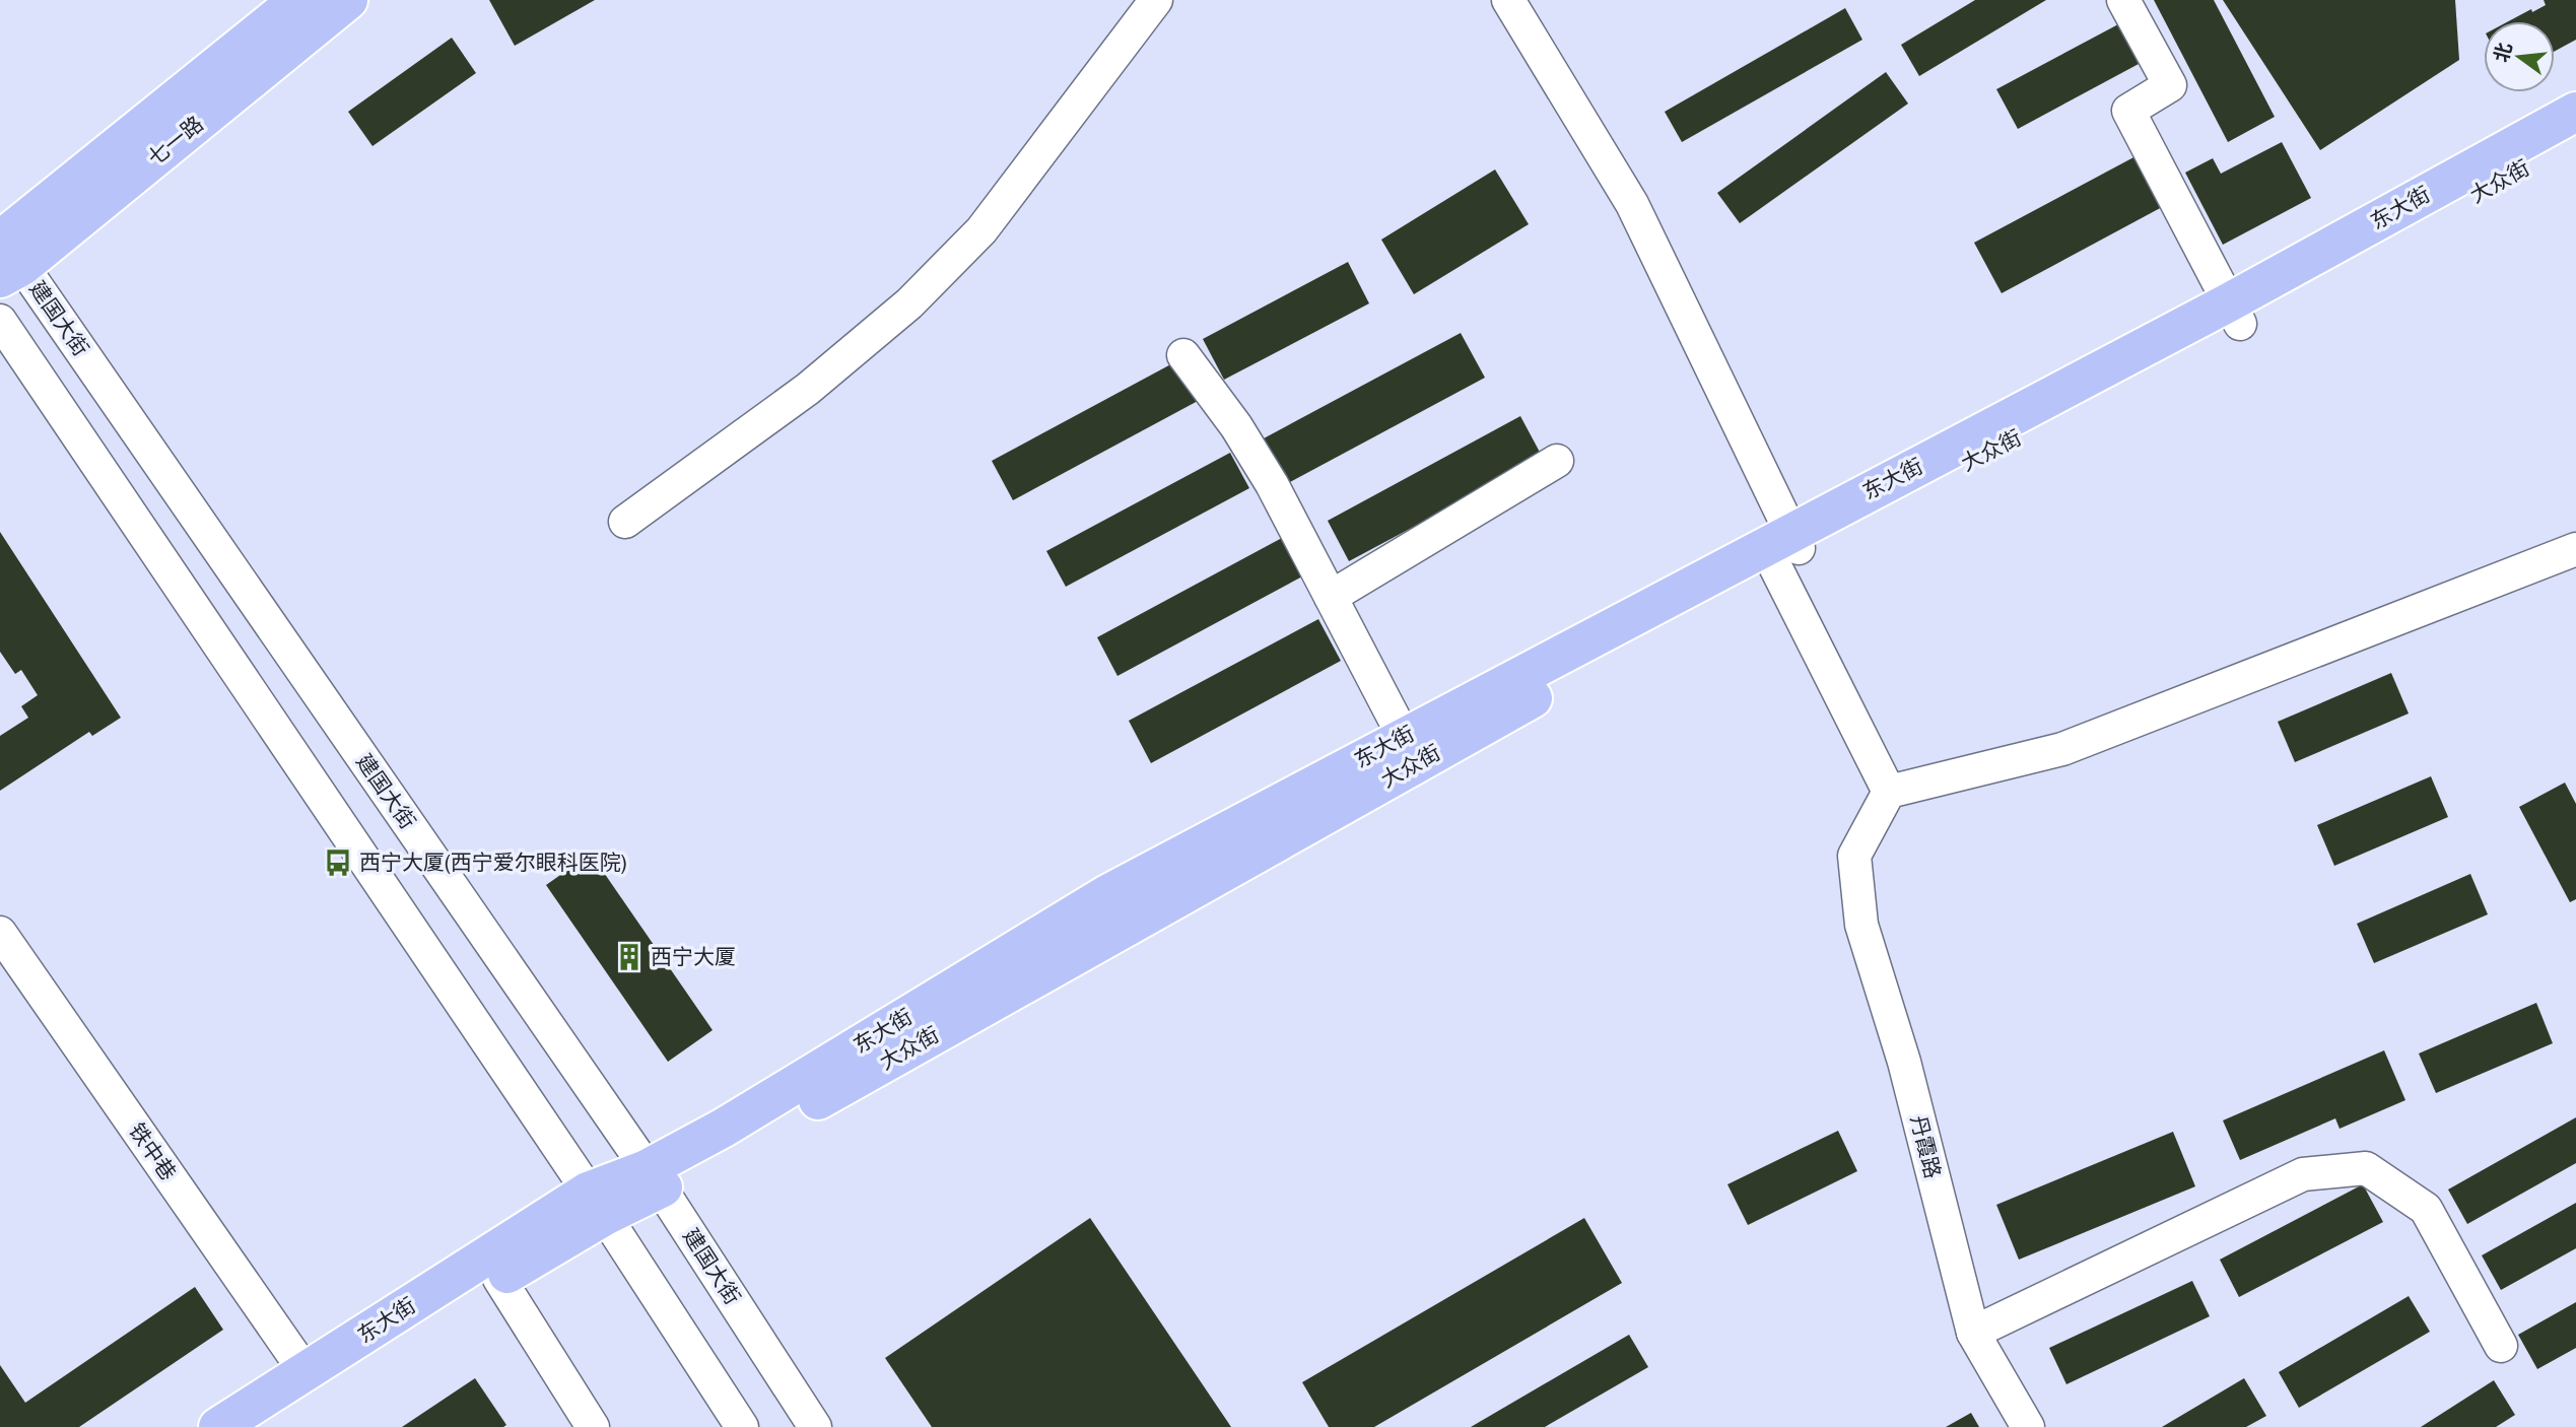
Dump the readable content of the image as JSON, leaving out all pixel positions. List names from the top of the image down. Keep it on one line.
{"streets":{"main road":["七一路","大众街","东大街"],"street":["建国大街","丹霞路","铁中巷"]},"crossings":[["七一路","建国大街"],["大众街","东大街"],["大众街","建国大街"],["东大街","建国大街"],["东大街","铁中巷"]],"places":{"bus stop":["西宁大厦(西宁爱尔眼科医院)"],"building":["西宁大厦"]},"north":"left"}
